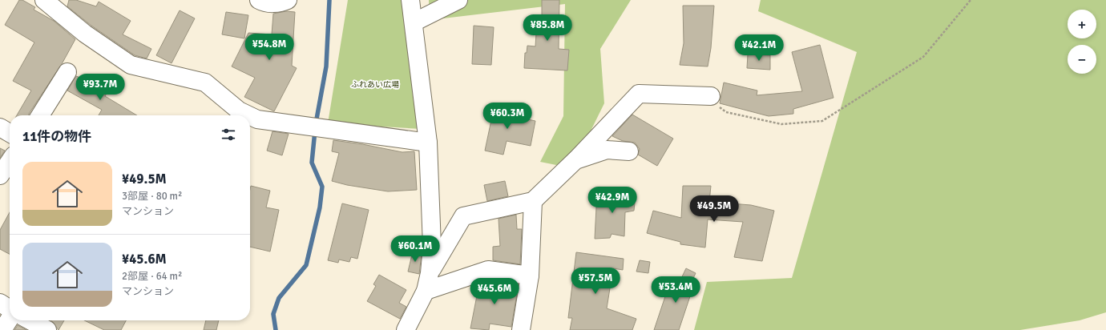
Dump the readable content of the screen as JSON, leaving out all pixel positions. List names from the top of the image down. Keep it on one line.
{"parks":["ふれあい広場"],"page":{"map_buttons":["+","−"],"price":["¥85.8M","¥54.8M","¥42.1M","¥93.7M","¥60.3M","¥42.9M","¥49.5M","¥60.1M","¥57.5M","¥53.4M","¥45.6M"],"heading":"11件の物件","list":[{"name":"¥49.5M","note":"3部屋 · 80 m² · マンション"},{"name":"¥45.6M","note":"2部屋 · 64 m² · マンション"}]}}
